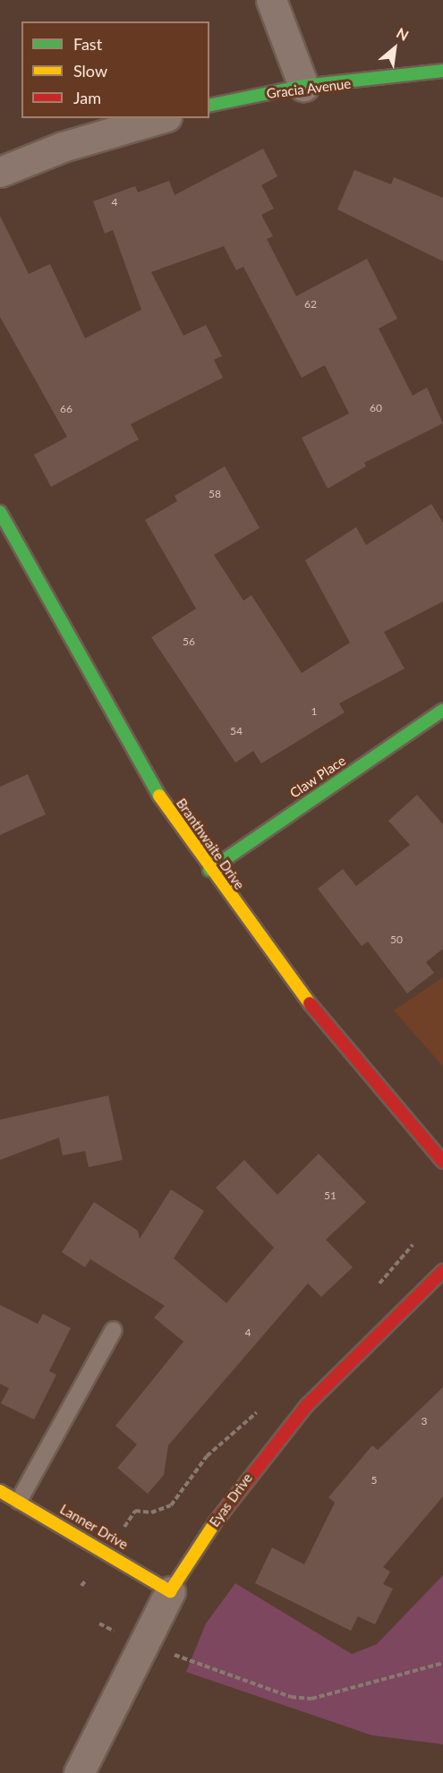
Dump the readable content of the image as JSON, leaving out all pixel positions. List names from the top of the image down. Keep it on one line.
{"streets":{"street":["Gracia Avenue","Claw Place","Branthwaite Drive","Eyas Drive","Lanner Drive"]},"crossings":[["Claw Place","Branthwaite Drive"],["Eyas Drive","Lanner Drive"]],"house_numbers":["4","62","60","66","58","56","1","54","50","51","4","3","5"],"legend":["Fast","Slow","Jam"],"north":"top right"}
